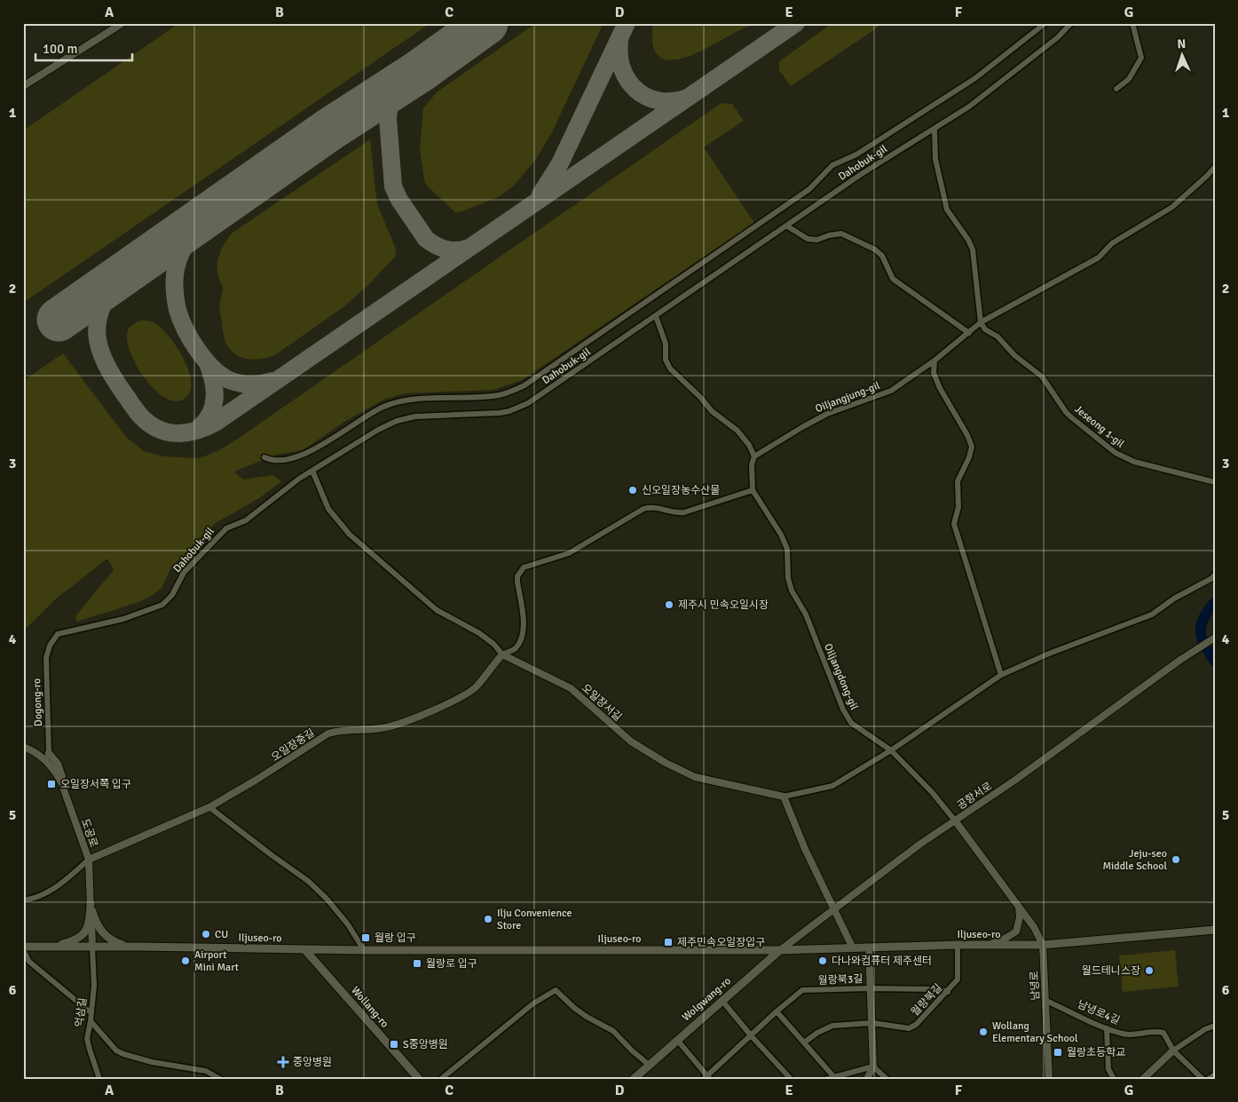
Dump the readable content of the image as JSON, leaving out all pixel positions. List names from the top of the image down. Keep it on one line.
{"streets":{"main road":["Iljuseo-ro","Wolgwang-ro","Wollang-ro"],"street":["Dahobuk-gil","Oiljangjung-gil","Jeseong 1-gil","Oiljangdong-gil","Dogong-ro","오일장서길","오일장중길","공항서로","도공로","월랑북3길","남녕로","월랑북길","억삼길","남녕로4길"]},"crossings":[["Dahobuk-gil","Dogong-ro"],["Dahobuk-gil","오일장서길"],["Oiljangjung-gil","Jeseong 1-gil"],["Oiljangdong-gil","공항서로"],["Oiljangdong-gil","Iljuseo-ro"],["Oiljangdong-gil","남녕로"],["Dogong-ro","도공로"],["오일장서길","오일장중길"],["오일장중길","도공로"],["공항서로","Iljuseo-ro"],["공항서로","Wolgwang-ro"],["도공로","Iljuseo-ro"],["도공로","억삼길"],["Iljuseo-ro","남녕로"],["Iljuseo-ro","Wolgwang-ro"],["Iljuseo-ro","월랑북길"],["Iljuseo-ro","Wollang-ro"],["Iljuseo-ro","억삼길"],["월랑북3길","월랑북길"],["남녕로","남녕로4길"]],"places":{"other":["신오일장농수산물","제주시 민속오일시장","Jeju-seo Middle School","Ilju Convenience Store","CU","Airport Mini Mart","다나와컴퓨터 제주센터","월드테니스장","Wollang Elementary School"],"transit":["오일장서쪽 입구","월랑 입구","제주민속오일장입구","월랑로 입구","S중앙병원","월랑초등학교"],"health":["중앙병원"]},"scale_bar":"100 m","north":"top","grid":{"columns":["A","B","C","D","E","F","G"],"rows":["1","2","3","4","5","6"]}}
